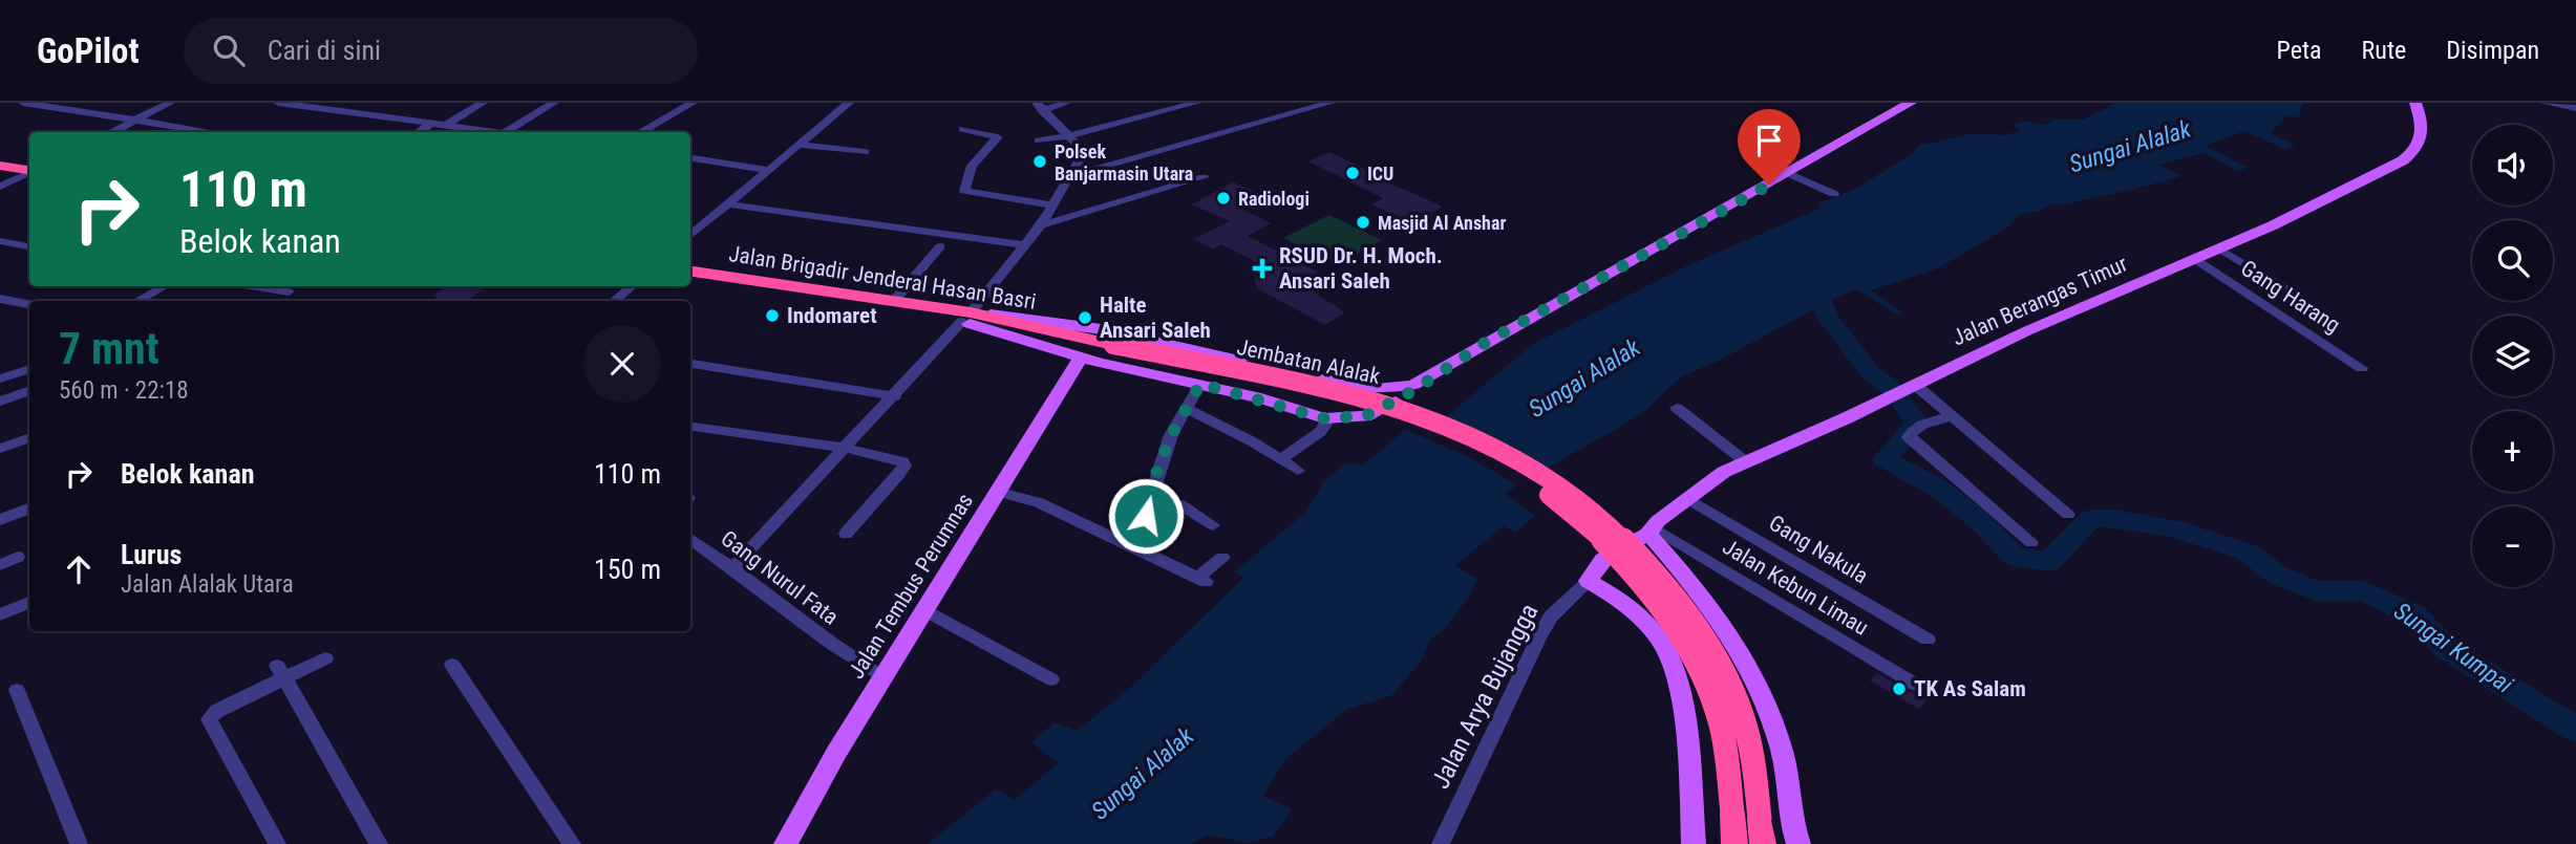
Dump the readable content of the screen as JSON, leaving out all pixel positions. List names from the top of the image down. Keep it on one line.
{"streets":{"highway":["Jalan Brigadir Jenderal Hasan Basri","Jembatan Alalak"],"main road":["Jalan Berangas Timur","Jalan Tembus Perumnas"],"street":["Gang Harang","Gang Nakula","Gang Nurul Fata","Jalan Kebun Limau","Jalan Arya Bujangga"]},"crossings":[["Jalan Brigadir Jenderal Hasan Basri","Jembatan Alalak"],["Gang Harang","Jalan Berangas Timur"],["Jalan Berangas Timur","Gang Nakula"],["Jalan Berangas Timur","Jalan Kebun Limau"],["Jalan Berangas Timur","Jalan Arya Bujangga"],["Gang Nurul Fata","Jalan Tembus Perumnas"]],"water":["Sungai Alalak","Sungai Kumpai"],"places":{"other":["Polsek Banjarmasin Utara","ICU","Radiologi","Masjid Al Anshar","Indomaret","Halte Ansari Saleh","TK As Salam"],"health":["RSUD Dr. H. Moch. Ansari Saleh"]},"page":{"header":"GoPilot","search":"Cari di sini","nav":["Peta","Rute","Disimpan"],"map_buttons":["+","−"],"turn":["110 m","Belok kanan"],"heading":["7 mnt","560 m · 22:18"],"list":[{"name":"Belok kanan","value":"110 m"},{"name":"Lurus","note":"Jalan Alalak Utara","value":"150 m"}]}}
